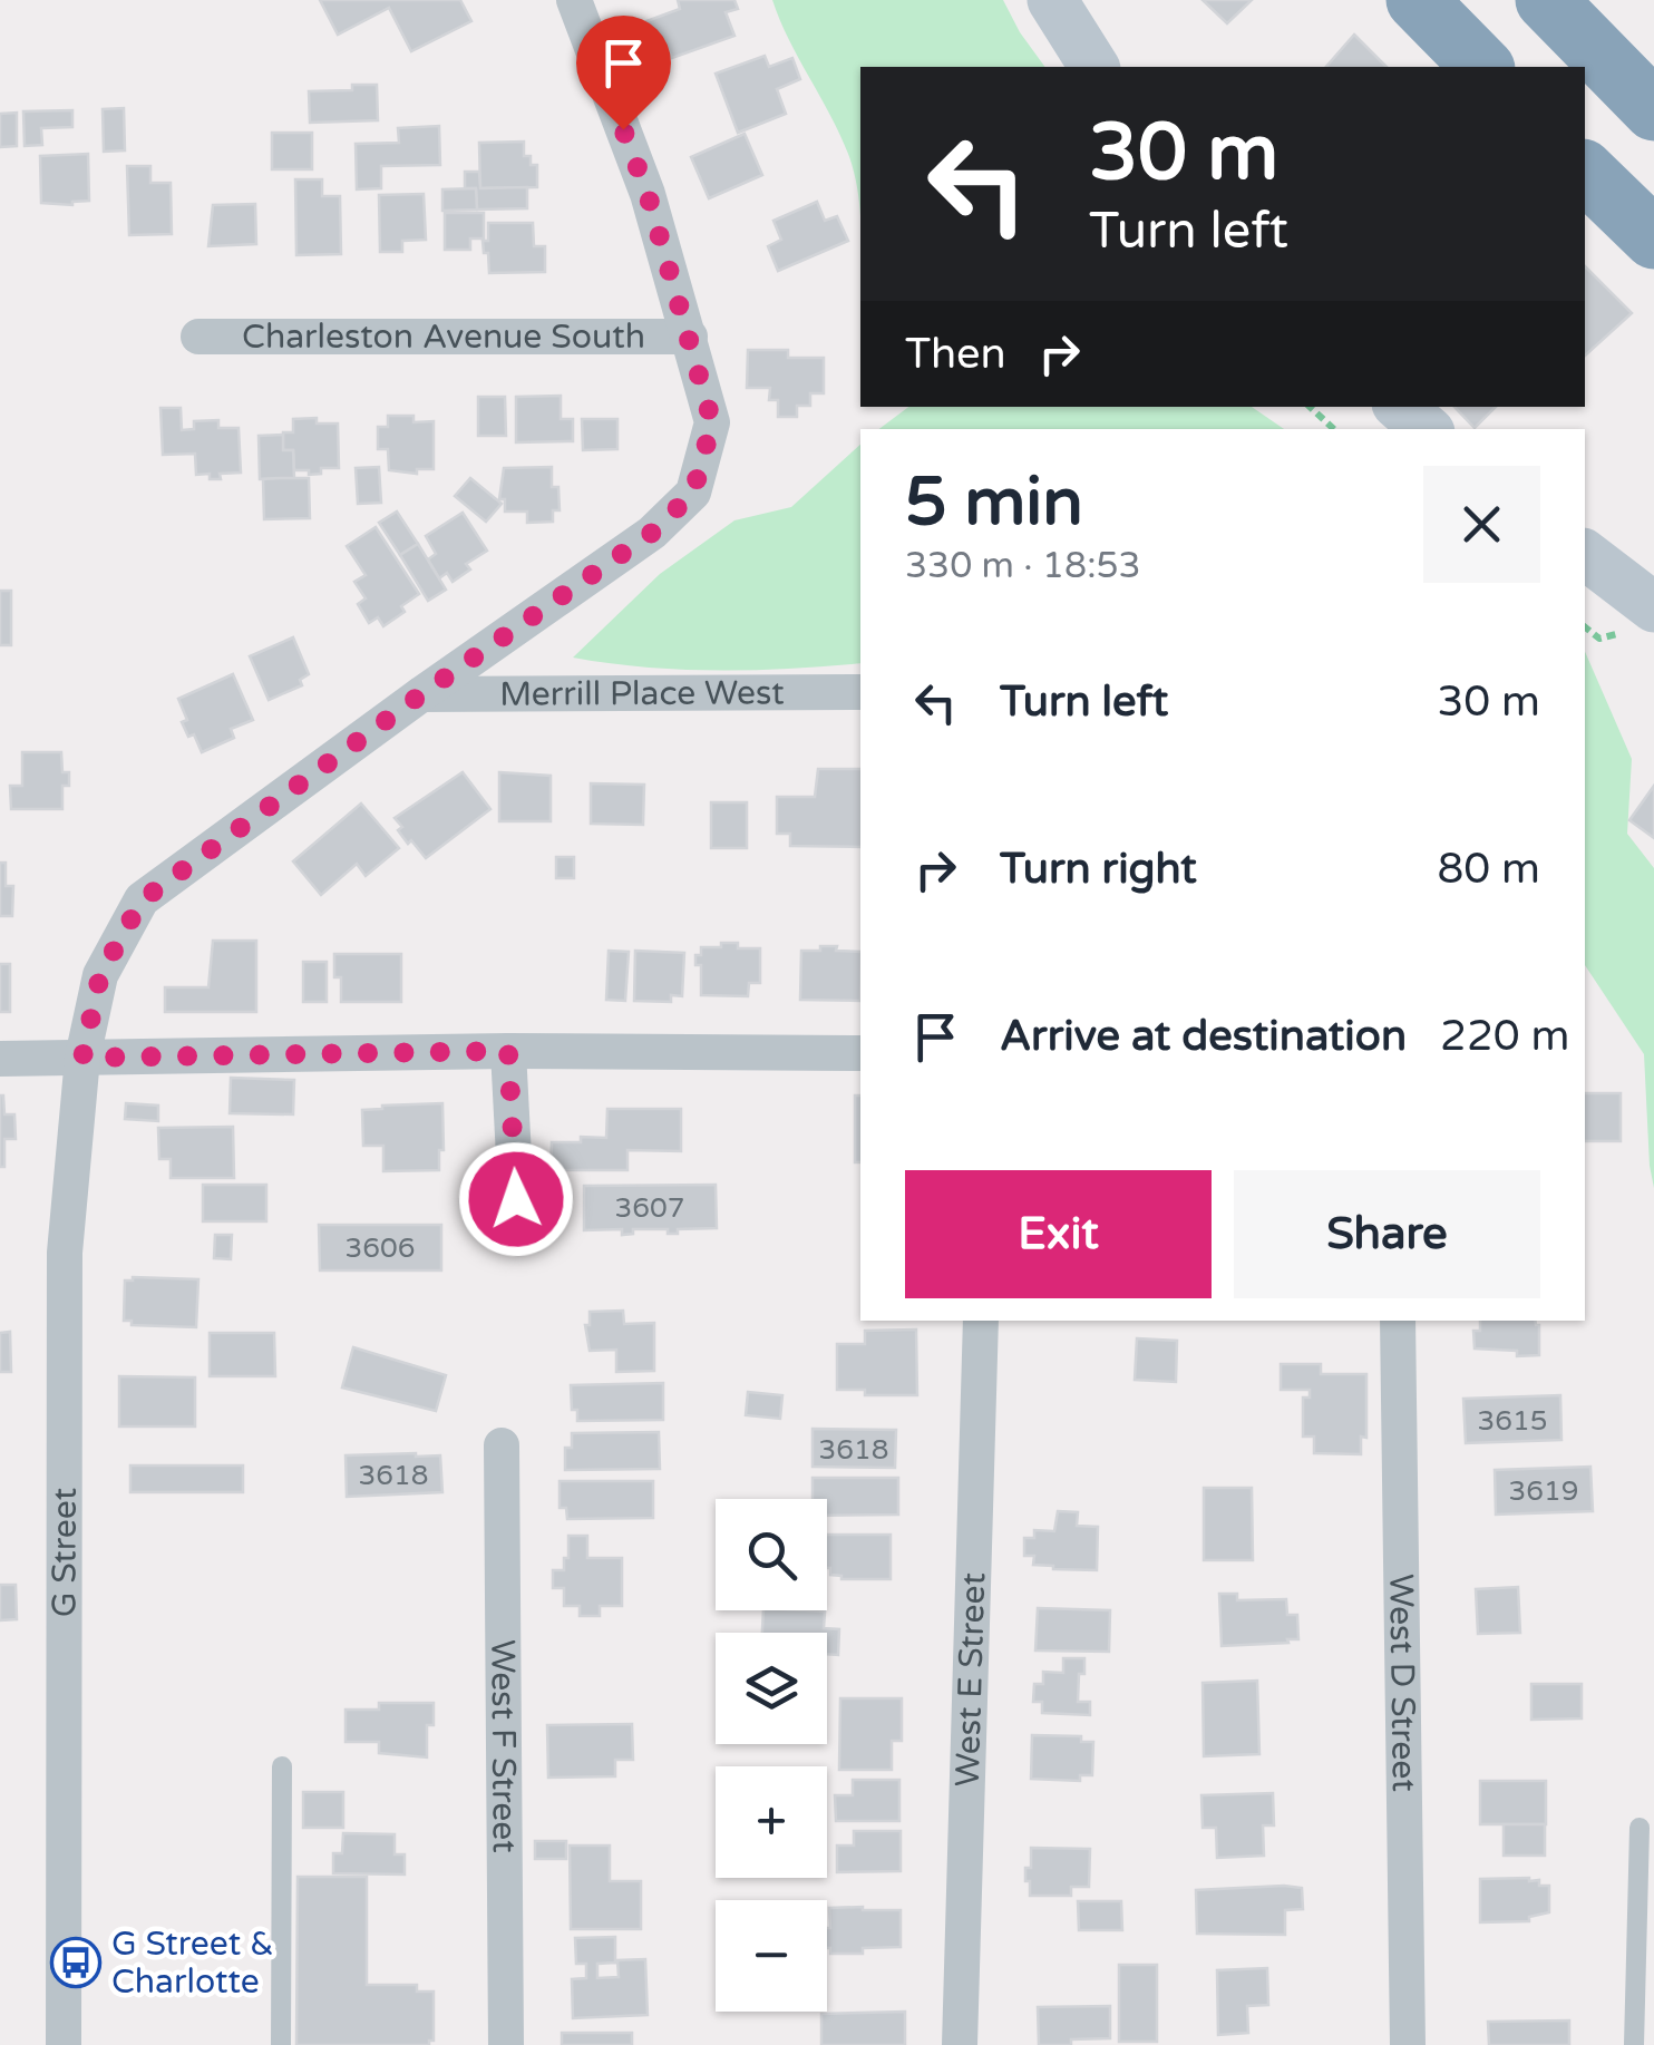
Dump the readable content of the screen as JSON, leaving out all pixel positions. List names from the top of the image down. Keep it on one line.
{"streets":{"street":["Charleston Avenue South","Merrill Place West","G Street","West E Street","West D Street","West F Street"]},"crossings":[["Charleston Avenue South","G Street"],["Merrill Place West","G Street"]],"places":{"bus stop":["G Street & Charlotte"]},"house_numbers":["3607","3606","3615","3618","3618","3619"],"page":{"turn":["30 m","Turn left"],"then":"Then","heading":["5 min","330 m · 18:53"],"list":[{"name":"Turn left","value":"30 m"},{"name":"Turn right","value":"80 m"},{"name":"Arrive at destination","value":"220 m"}],"buttons":["Exit","Share"],"map_buttons":["+","−"]}}
